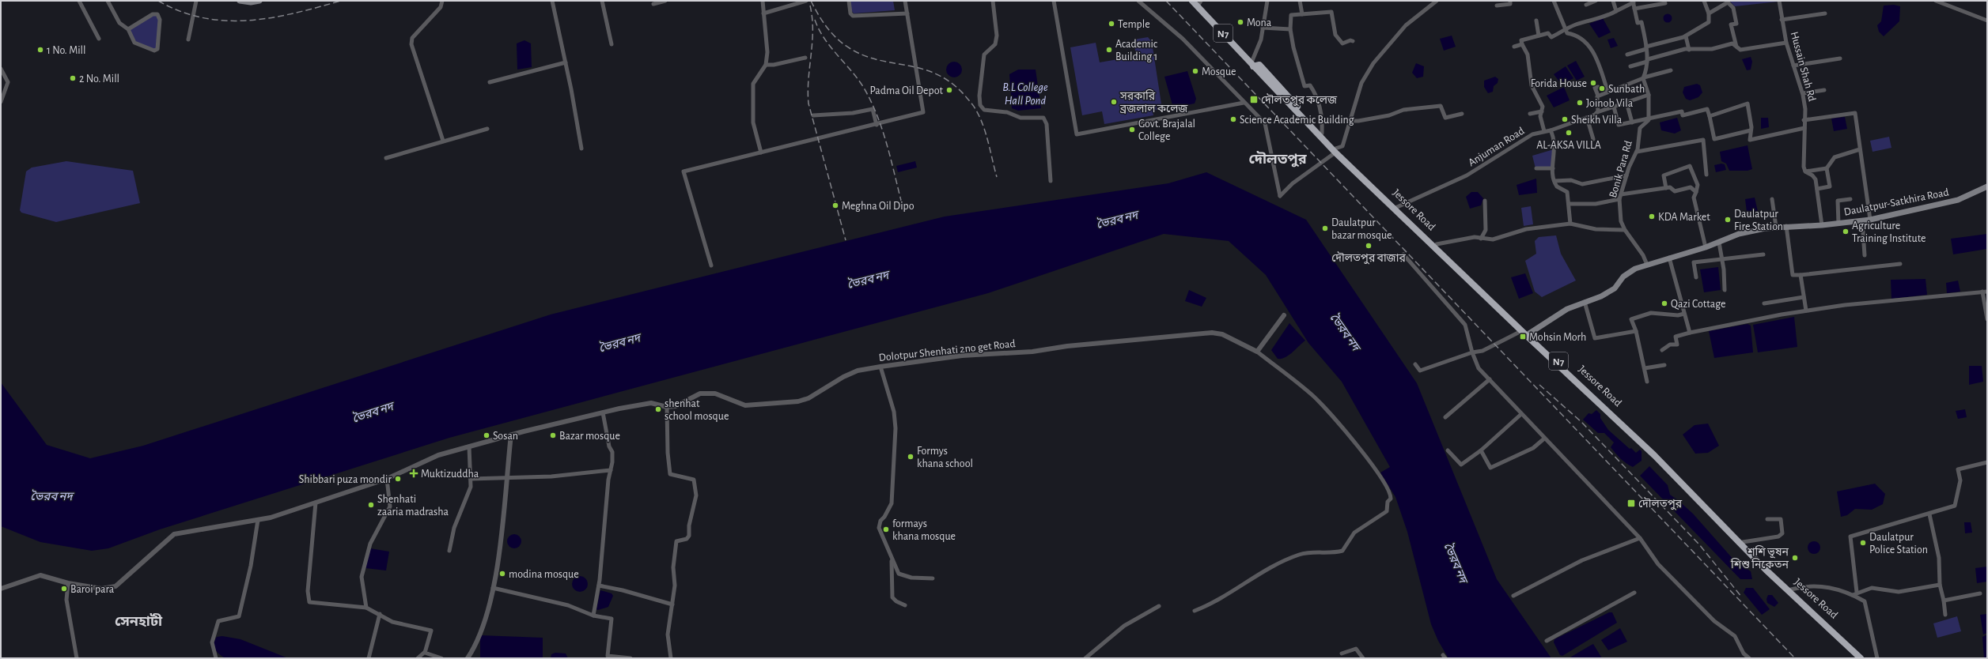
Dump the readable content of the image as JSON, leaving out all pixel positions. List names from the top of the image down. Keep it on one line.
{"streets":{"highway":["N7","Jessore Road"],"main road":["Daulatpur-Satkhira Road"],"street":["Hussain Shah Rd","Anjuman Road","Bonik Para Rd","Dolotpur Shenhati 2no get Road"]},"crossings":[["Anjuman Road","Jessore Road"],["Daulatpur-Satkhira Road","Jessore Road"]],"districts":["দৌলতপুর","সেনহাটী"],"water":["B.L College Hall Pond","ভৈরব নদ"],"places":{"other":["Mona","Temple","1 No. Mill","Academic Building 1","Mosque","2 No. Mill","Forida House","Sunbath","Padma Oil Depot","সরকারি ব্রজলাল কলেজ","Joinob Vila","Science Academic Building","Sheikh Villa","Govt. Brajalal College","AL-AKSA VILLA","Meghna Oil Dipo","KDA Market","Daulatpur Fire Station","Daulatpur bazar mosque","Agriculture Training Institute","দৌলতপুর বাজার","Qazi Cottage","shenhat school mosque","Sosan","Bazar mosque","Formys khana school","Shibbari puza mondir","Shenhati zaaria madrasha","formays khana mosque","Daulatpur Police Station","শশি ভূষন শিশু নিকেতন","modina mosque","Baroi para"],"transit":["দৌলতপুর কলেজ","Mohsin Morh","দৌলতপুর"],"health":["Muktizuddha"]}}
